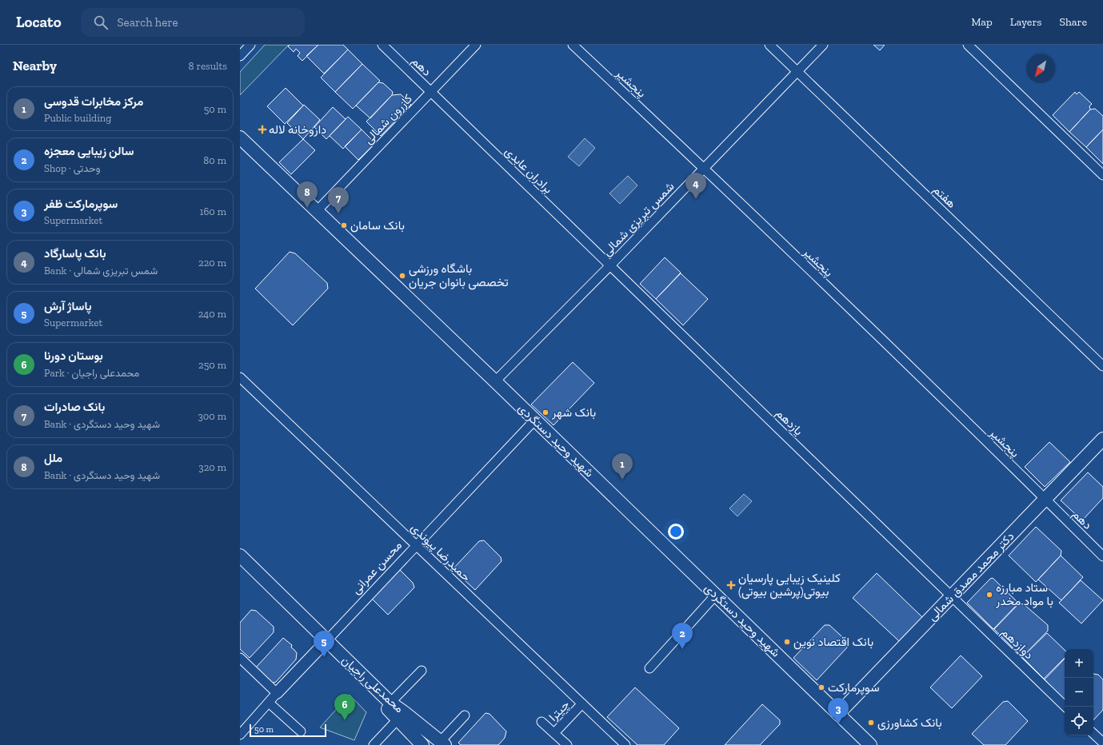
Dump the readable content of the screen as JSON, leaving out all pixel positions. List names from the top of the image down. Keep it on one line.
{"streets":{"main road":["شهید وحید دستگردی","دکتر محمد مصدق شمالی","محمدعلی راجیان"],"street":["دهم","پنجشیر","کازرون شمالی","برادران عابدی","هفتم","شمس تبریزی شمالی","یازدهم","حمیدرضا پیوندی","محسن عمرانی","دوازدهم","چیترا"]},"crossings":[["دهم","پنجشیر"],["دهم","کازرون شمالی"],["دهم","برادران عابدی"],["دهم","دکتر محمد مصدق شمالی"],["پنجشیر","شمس تبریزی شمالی"],["پنجشیر","دکتر محمد مصدق شمالی"],["کازرون شمالی","برادران عابدی"],["کازرون شمالی","شهید وحید دستگردی"],["برادران عابدی","شمس تبریزی شمالی"],["برادران عابدی","یازدهم"],["هفتم","شمس تبریزی شمالی"],["شمس تبریزی شمالی","یازدهم"],["شمس تبریزی شمالی","شهید وحید دستگردی"],["یازدهم","دکتر محمد مصدق شمالی"],["یازدهم","دوازدهم"],["شهید وحید دستگردی","محسن عمرانی"],["شهید وحید دستگردی","دکتر محمد مصدق شمالی"],["حمیدرضا پیوندی","محسن عمرانی"],["حمیدرضا پیوندی","چیترا"],["محسن عمرانی","محمدعلی راجیان"],["دکتر محمد مصدق شمالی","دوازدهم"]],"places":{"health":["داروخانه لاله","کلینیک زیبایی پارسیان بیوتی(پرشین بیوتی)"],"other":["بانک سامان","باشگاه ورزشی تخصصی بانوان جریان","بانک شهر","ستاد مبارزه با مواد مخدر","بانک اقتصاد نوین","سوپرمارکت","بانک کشاورزی"]},"scale_bar":"50 m","north":"bottom left","page":{"header":"Locato","search":"Search here","nav":["Map","Layers","Share"],"heading":["Nearby","8 results"],"list":[{"mark":"1","name":"مرکز مخابرات قدوسی","note":"Public building","value":"50 m"},{"mark":"2","name":"سالن زیبایی معجزه","note":"Shop · وحدتی","value":"80 m"},{"mark":"3","name":"سوپرمارکت ظفر","note":"Supermarket","value":"160 m"},{"mark":"4","name":"بانک پاسارگاد","note":"Bank · شمس تبریزی شمالی","value":"220 m"},{"mark":"5","name":"پاساژ آرش","note":"Supermarket","value":"240 m"},{"mark":"6","name":"بوستان دورنا","note":"Park · محمدعلی راجیان","value":"250 m"},{"mark":"7","name":"بانک صادرات","note":"Bank · شهید وحید دستگردی","value":"300 m"},{"mark":"8","name":"ملل","note":"Bank · شهید وحید دستگردی","value":"320 m"}],"pins":["4","8","7","1","2","5","6","3"],"map_buttons":["+","−"],"scale":"50 m"}}
